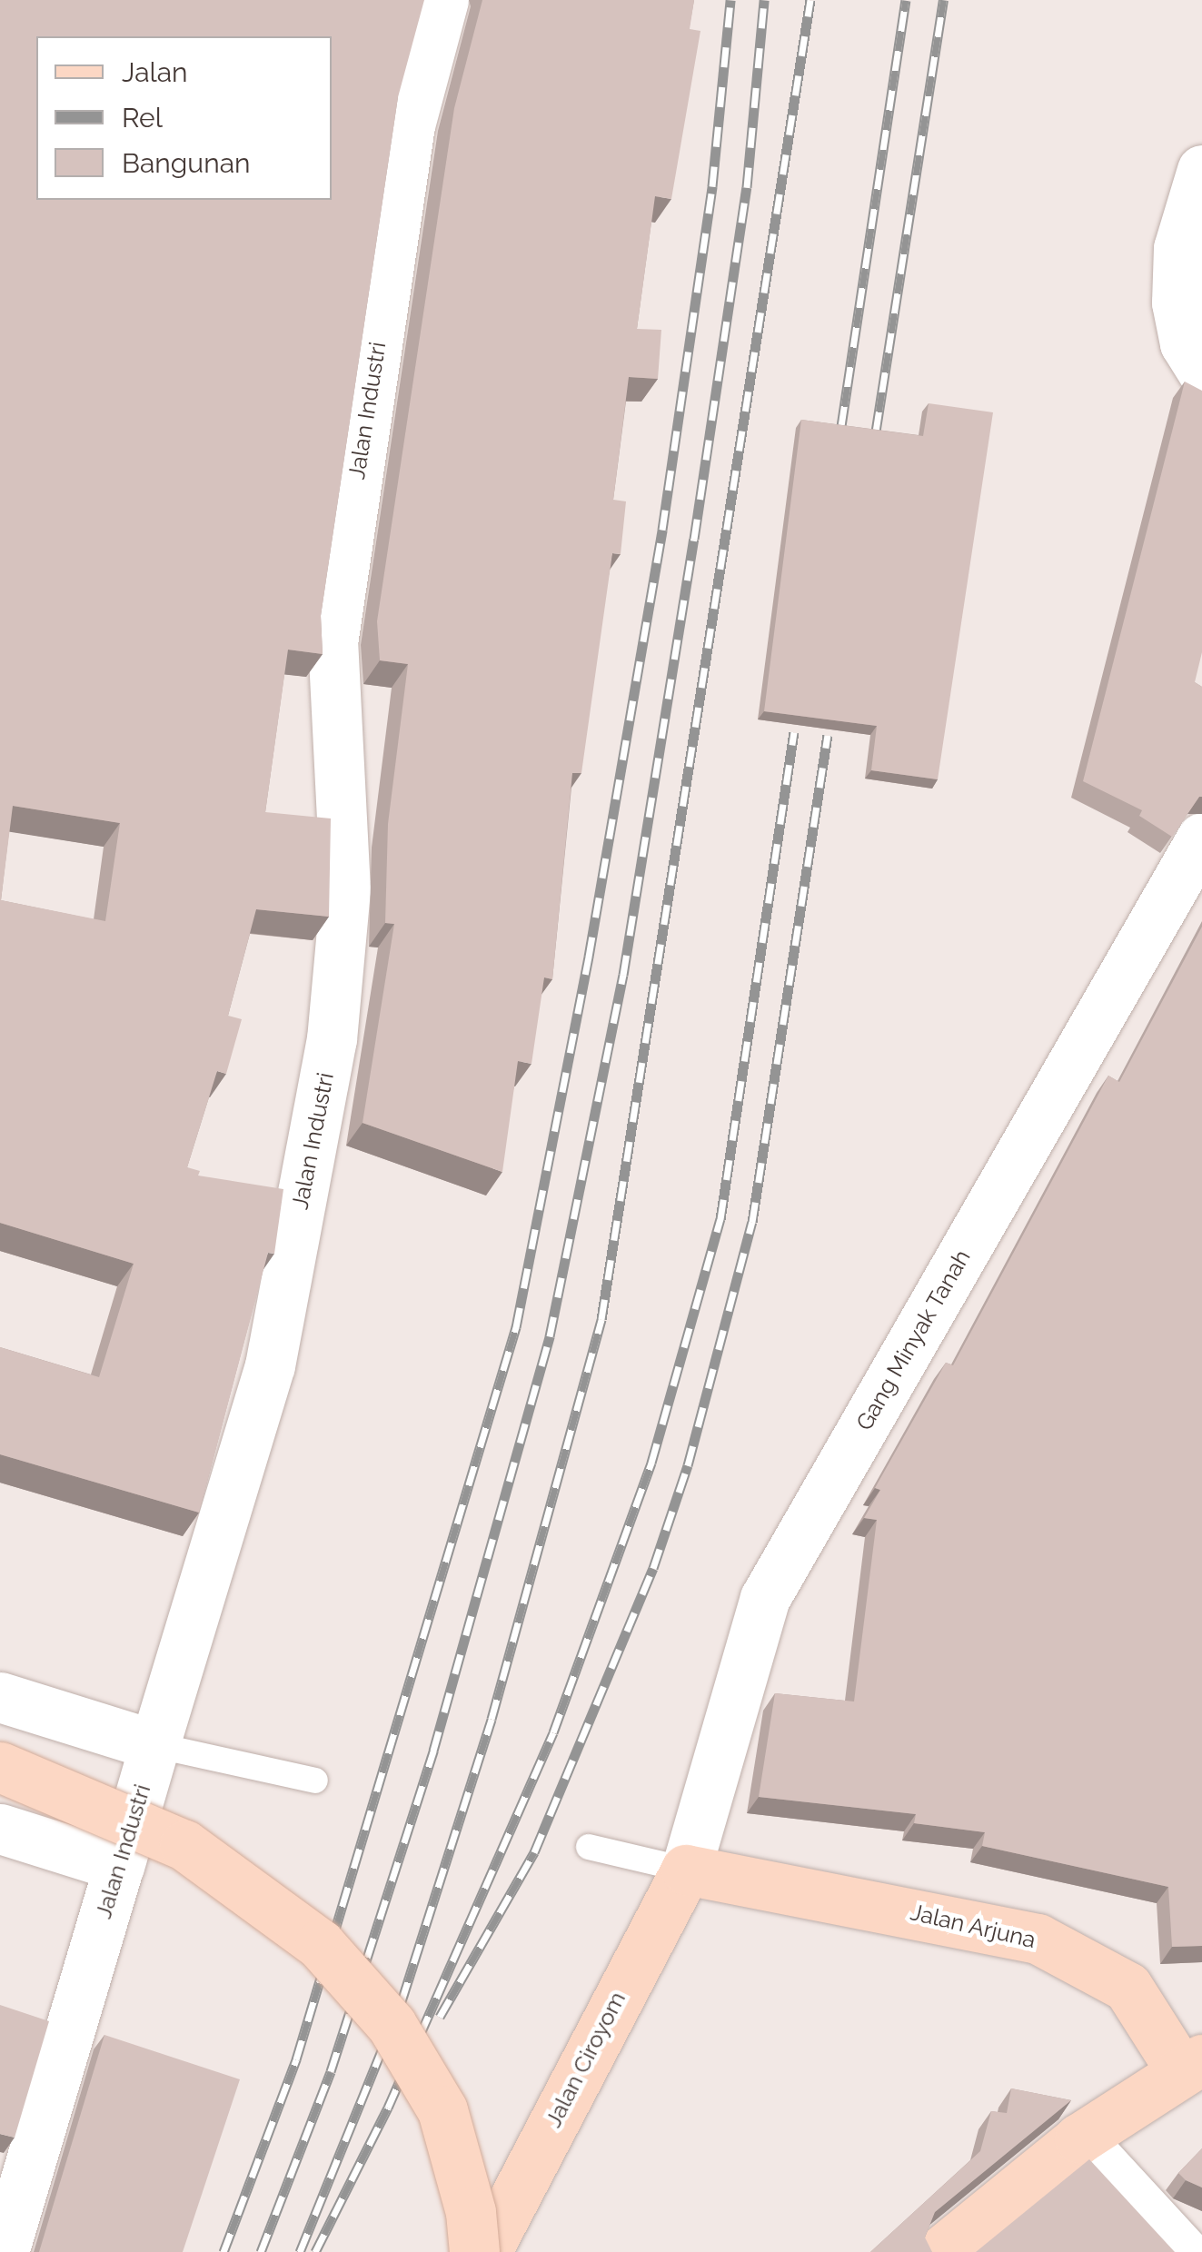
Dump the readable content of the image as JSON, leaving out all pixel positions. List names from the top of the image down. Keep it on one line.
{"streets":{"main road":["Jalan Arjuna","Jalan Ciroyom"],"street":["Jalan Industri","Gang Minyak Tanah"]},"crossings":[["Gang Minyak Tanah","Jalan Arjuna"],["Gang Minyak Tanah","Jalan Ciroyom"],["Jalan Arjuna","Jalan Ciroyom"]],"legend":["Jalan","Rel","Bangunan"]}
